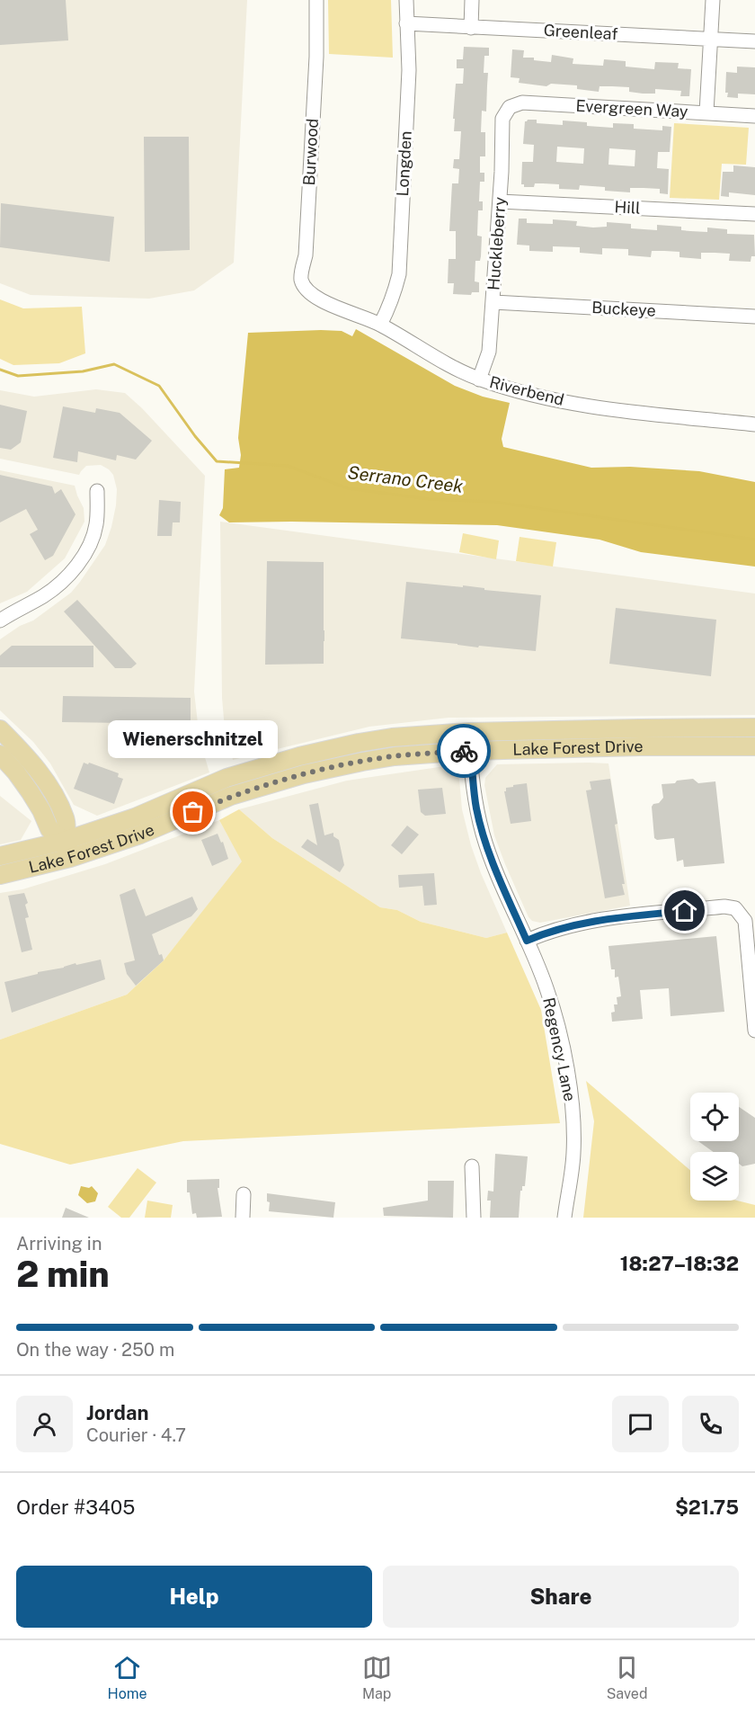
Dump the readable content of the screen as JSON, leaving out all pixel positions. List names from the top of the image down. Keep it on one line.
{"streets":{"main road":["Lake Forest Drive"],"street":["Greenleaf","Evergreen Way","Burwood","Longden","Hill","Huckleberry","Buckeye","Riverbend","Regency Lane"]},"crossings":[["Greenleaf","Longden"],["Evergreen Way","Huckleberry"],["Burwood","Riverbend"],["Longden","Riverbend"],["Hill","Huckleberry"],["Huckleberry","Buckeye"],["Huckleberry","Riverbend"],["Lake Forest Drive","Regency Lane"]],"water":["Serrano Creek"],"places":["Wienerschnitzel"],"page":{"bubble":"Wienerschnitzel","heading":["2 min","Arriving in","18:27–18:32"],"panel":["Jordan","Courier · 4.7","Order #3405","$21.75"],"bar":"On the way · 250 m","buttons":["Help","Share"],"tabs":["Home","Map","Saved"]}}
